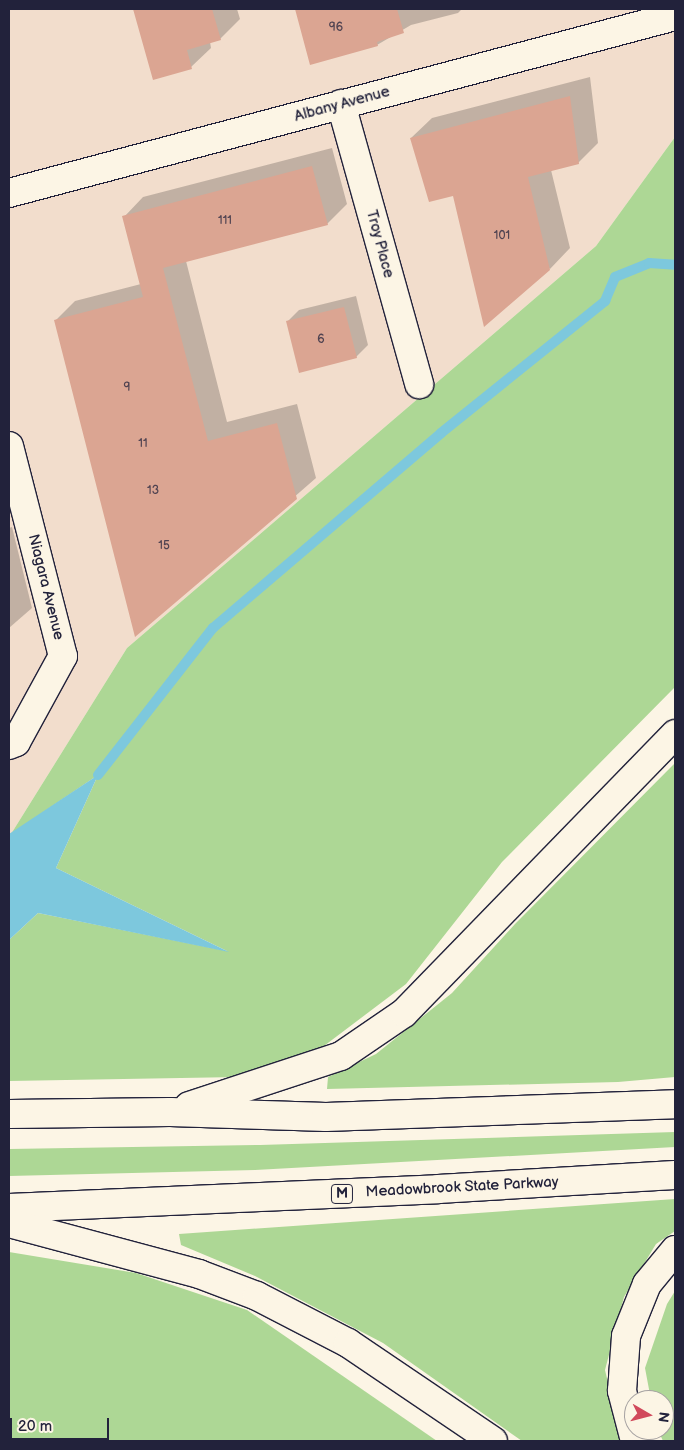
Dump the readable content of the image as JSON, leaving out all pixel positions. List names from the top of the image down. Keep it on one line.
{"streets":{"main road":["Albany Avenue","Troy Place","Niagara Avenue","Meadowbrook State Parkway","M"]},"crossings":[["Albany Avenue","Troy Place"]],"house_numbers":["96","111","101","6","9","11","13","15"],"scale_bar":"20 m","north":"right"}
